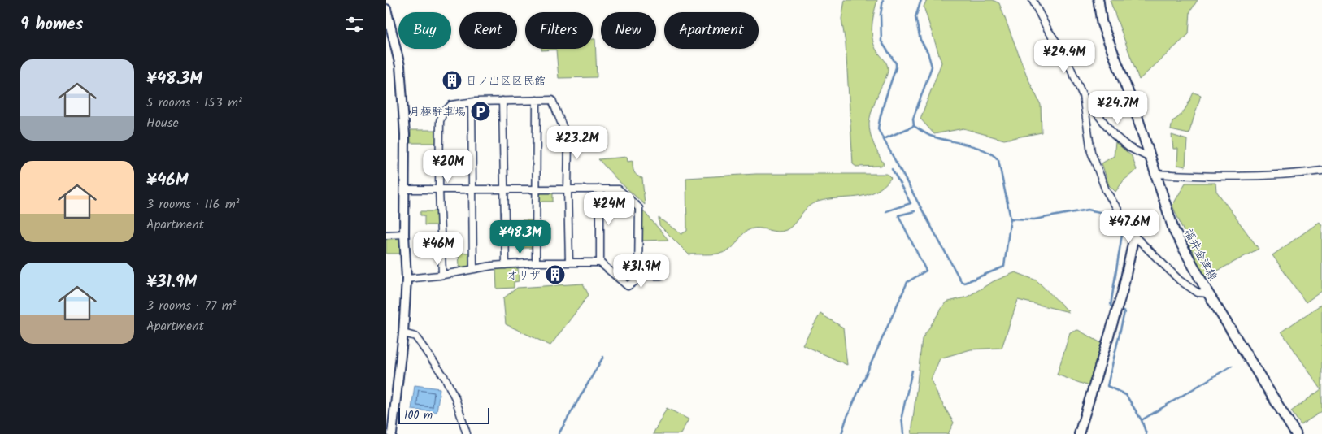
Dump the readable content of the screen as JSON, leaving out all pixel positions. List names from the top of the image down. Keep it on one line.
{"streets":{"main road":["福井金津線"]},"places":{"building":["日ノ出区区民館","オリザ"],"parking":["月極駐車場"]},"scale_bar":"100 m","page":{"heading":"9 homes","chip":["Buy","Rent","Filters","New","Apartment"],"price":["¥24.4M","¥24.7M","¥23.2M","¥20M","¥24M","¥47.6M","¥48.3M","¥46M","¥31.9M"],"list":[{"name":"¥48.3M","note":"5 rooms · 153 m² · House"},{"name":"¥46M","note":"3 rooms · 116 m² · Apartment"},{"name":"¥31.9M","note":"3 rooms · 77 m² · Apartment"}],"scale":"100 m"}}
